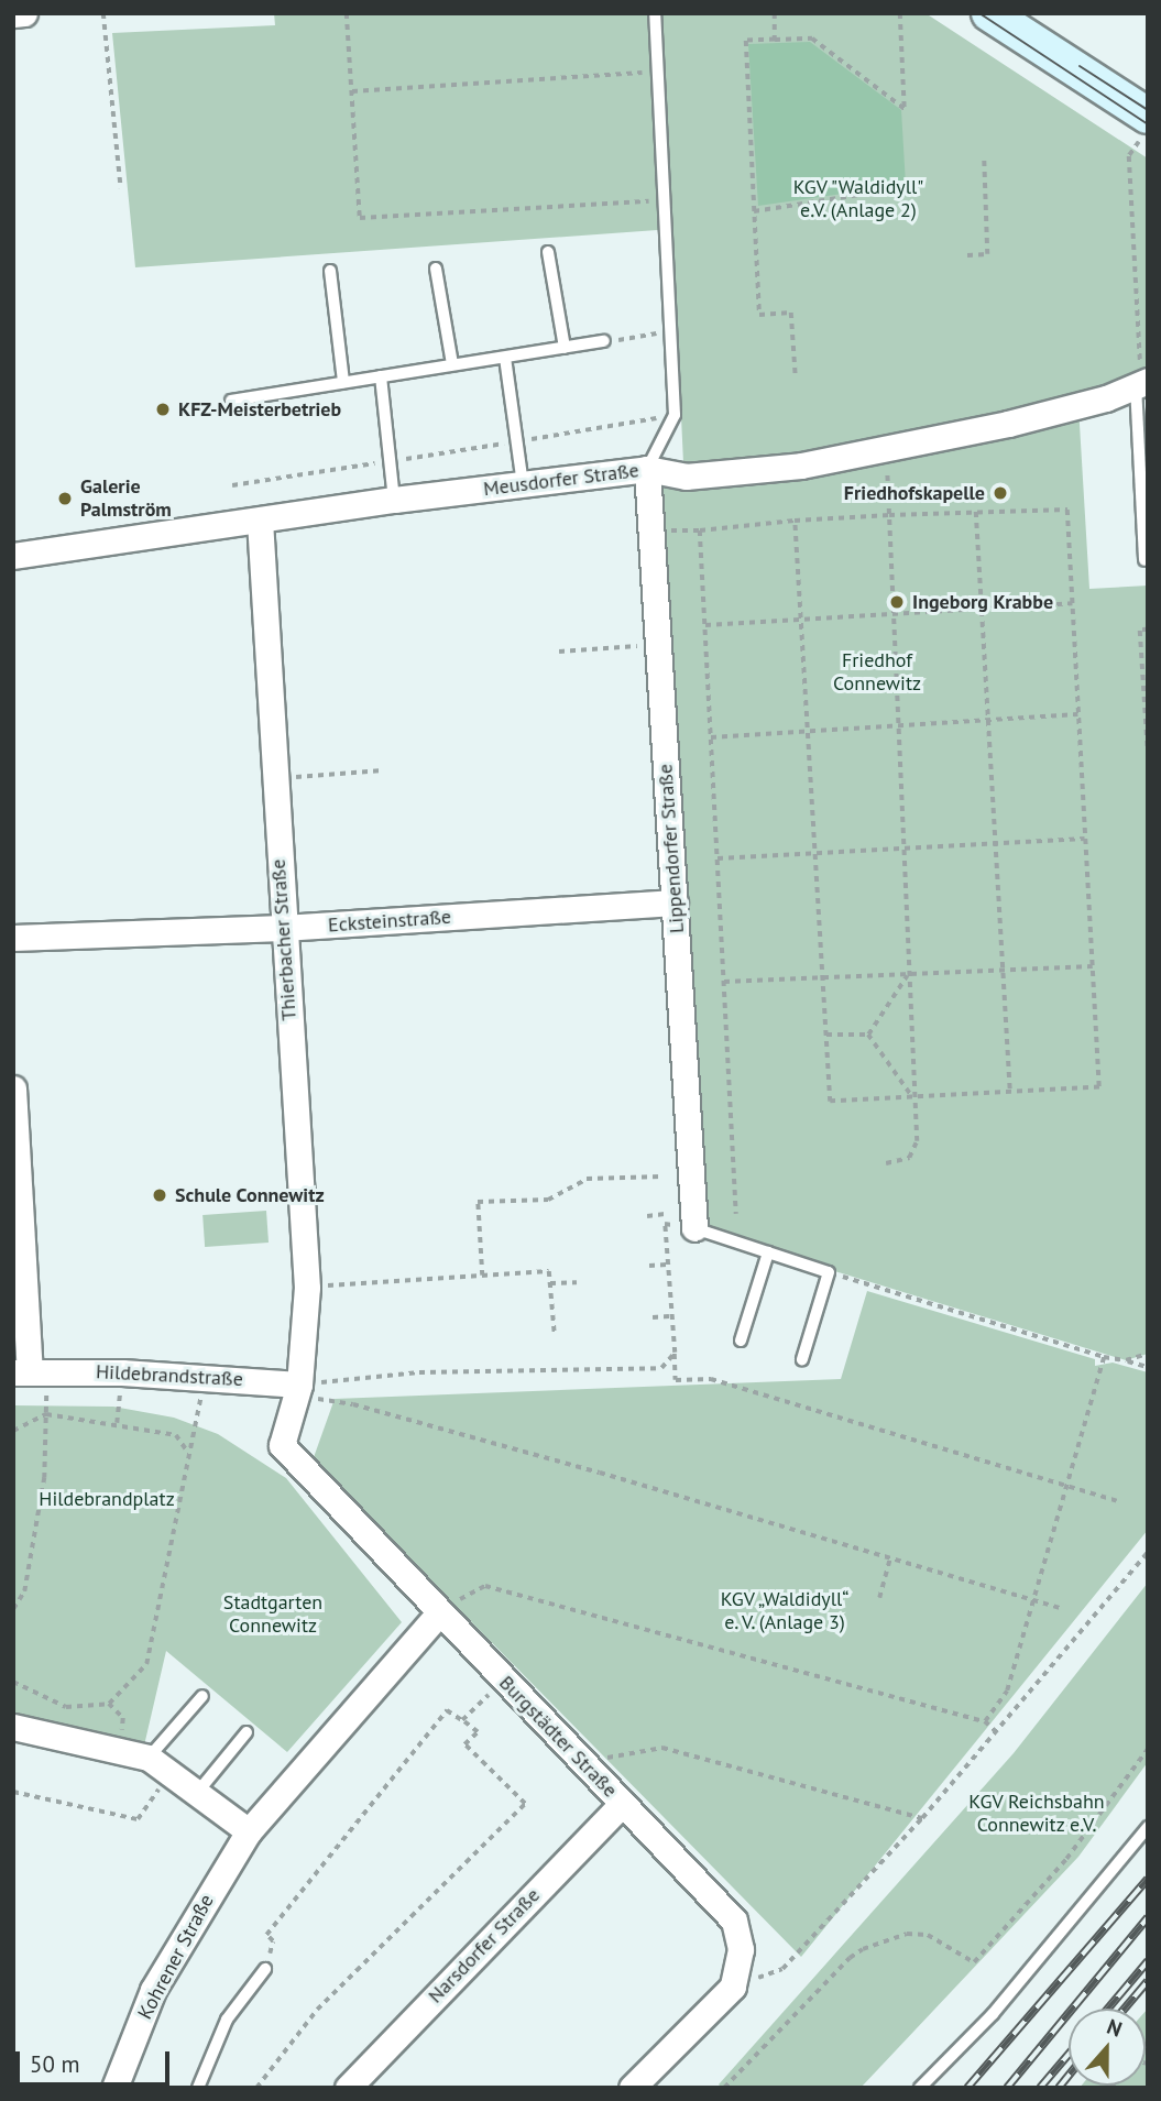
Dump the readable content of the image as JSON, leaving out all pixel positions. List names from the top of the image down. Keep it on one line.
{"streets":{"street":["Meusdorfer Straße","Lippendorfer Straße","Ecksteinstraße","Thierbacher Straße","Hildebrandstraße","Burgstädter Straße","Narsdorfer Straße","Kohrener Straße"]},"crossings":[["Meusdorfer Straße","Lippendorfer Straße"],["Meusdorfer Straße","Thierbacher Straße"],["Lippendorfer Straße","Ecksteinstraße"],["Ecksteinstraße","Thierbacher Straße"],["Thierbacher Straße","Hildebrandstraße"],["Thierbacher Straße","Burgstädter Straße"],["Hildebrandstraße","Burgstädter Straße"],["Burgstädter Straße","Narsdorfer Straße"],["Burgstädter Straße","Kohrener Straße"]],"parks":["KGV \"Waldidyll\" e.V. (Anlage 2)","Friedhof Connewitz","Hildebrandplatz","KGV „Waldidyll“ e. V. (Anlage 3)","Stadtgarten Connewitz","KGV Reichsbahn Connewitz e.V."],"places":["KFZ-Meisterbetrieb","Friedhofskapelle","Galerie Palmström","Ingeborg Krabbe","Schule Connewitz"],"scale_bar":"50 m","north":"top"}
